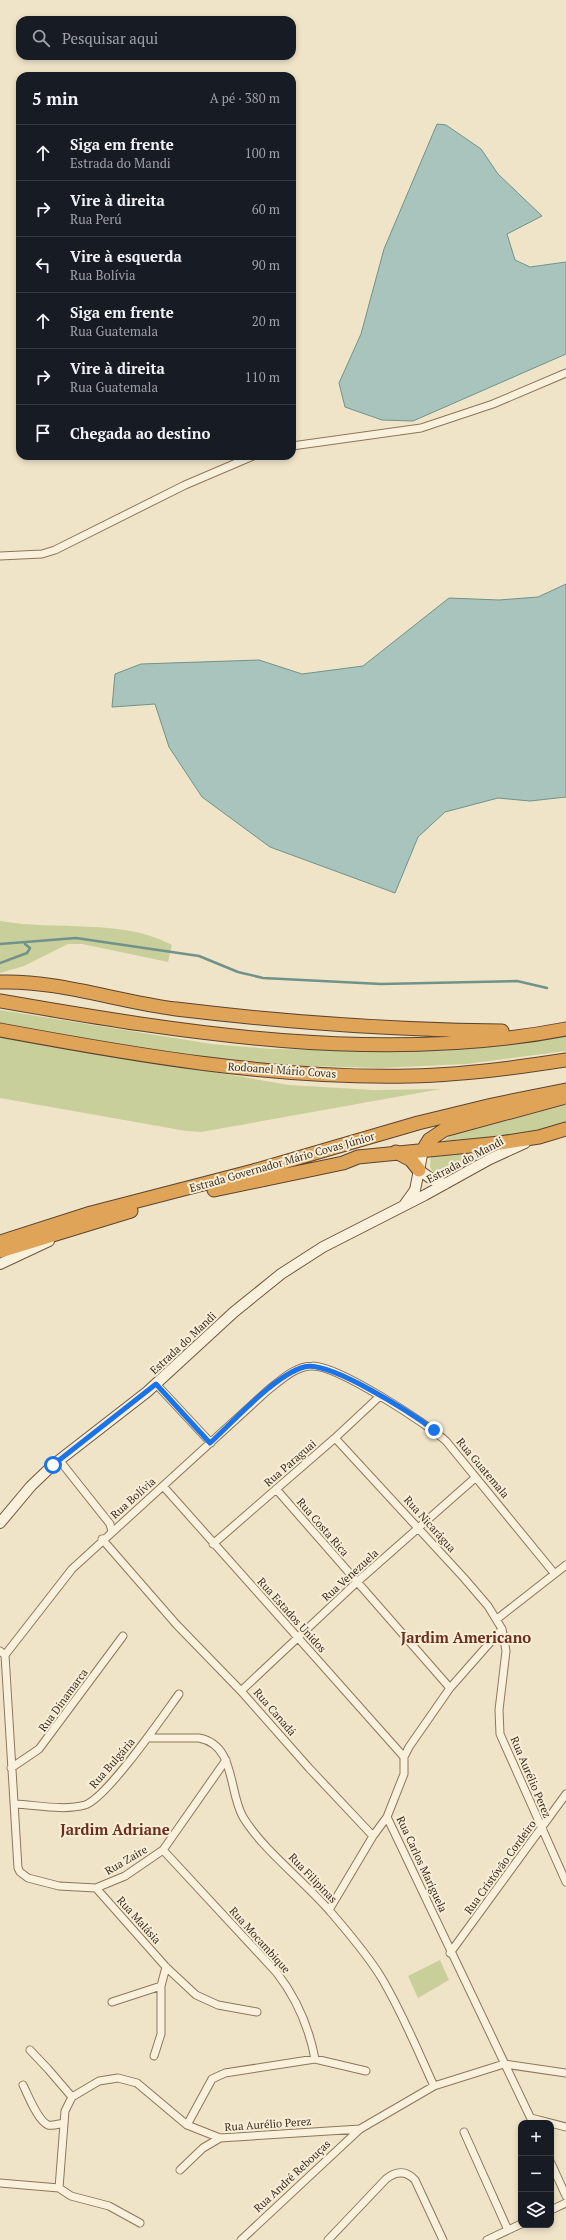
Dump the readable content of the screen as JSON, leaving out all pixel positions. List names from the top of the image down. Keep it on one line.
{"streets":{"highway":["Rodoanel Mário Covas","Estrada Governador Mário Covas Júnior"],"main road":["Estrada do Mandi"],"street":["Rua Paraguai","Rua Guatemala","Rua Bolívia","Rua Nicarágua","Rua Costa Rica","Rua Venezuela","Rua Estados Unidos","Rua Dinamarca","Rua Canadá","Rua Bulgária","Rua Aurélio Perez","Rua Zaire","Rua Carlos Mariguela","Rua Cristóvão Cordeiro","Rua Filipinas","Rua Malásia","Rua Mocambique","Rua André Rebouças"]},"crossings":[["Estrada do Mandi","Estrada Governador Mário Covas Júnior"],["Rua Paraguai","Rua Guatemala"],["Rua Paraguai","Rua Nicarágua"],["Rua Paraguai","Rua Costa Rica"],["Rua Paraguai","Rua Estados Unidos"],["Rua Guatemala","Rua Bolívia"],["Rua Guatemala","Rua Venezuela"],["Rua Bolívia","Rua Estados Unidos"],["Rua Bolívia","Rua Canadá"],["Rua Nicarágua","Rua Venezuela"],["Rua Nicarágua","Rua Aurélio Perez"],["Rua Nicarágua","Rua Carlos Mariguela"],["Rua Costa Rica","Rua Venezuela"],["Rua Costa Rica","Rua Carlos Mariguela"],["Rua Venezuela","Rua Estados Unidos"],["Rua Venezuela","Rua Canadá"],["Rua Estados Unidos","Rua Carlos Mariguela"],["Rua Bulgária","Rua Zaire"],["Rua Bulgária","Rua Filipinas"],["Rua Aurélio Perez","Rua Carlos Mariguela"],["Rua Aurélio Perez","Rua Cristóvão Cordeiro"],["Rua Aurélio Perez","Rua Filipinas"],["Rua Aurélio Perez","Rua André Rebouças"],["Rua Zaire","Rua Filipinas"],["Rua Zaire","Rua Malásia"],["Rua Zaire","Rua Mocambique"],["Rua Carlos Mariguela","Rua Cristóvão Cordeiro"]],"districts":["Jardim Americano","Jardim Adriane"],"page":{"search":"Pesquisar aqui","heading":["5 min","A pé · 380 m"],"list":[["Siga em frente","Estrada do Mandi","100 m"],["Vire à direita","Rua Perú","60 m"],["Vire à esquerda","Rua Bolívia","90 m"],["Siga em frente","Rua Guatemala","20 m"],["Vire à direita","Rua Guatemala","110 m"],"Chegada ao destino"],"map_buttons":["+","−"]}}
